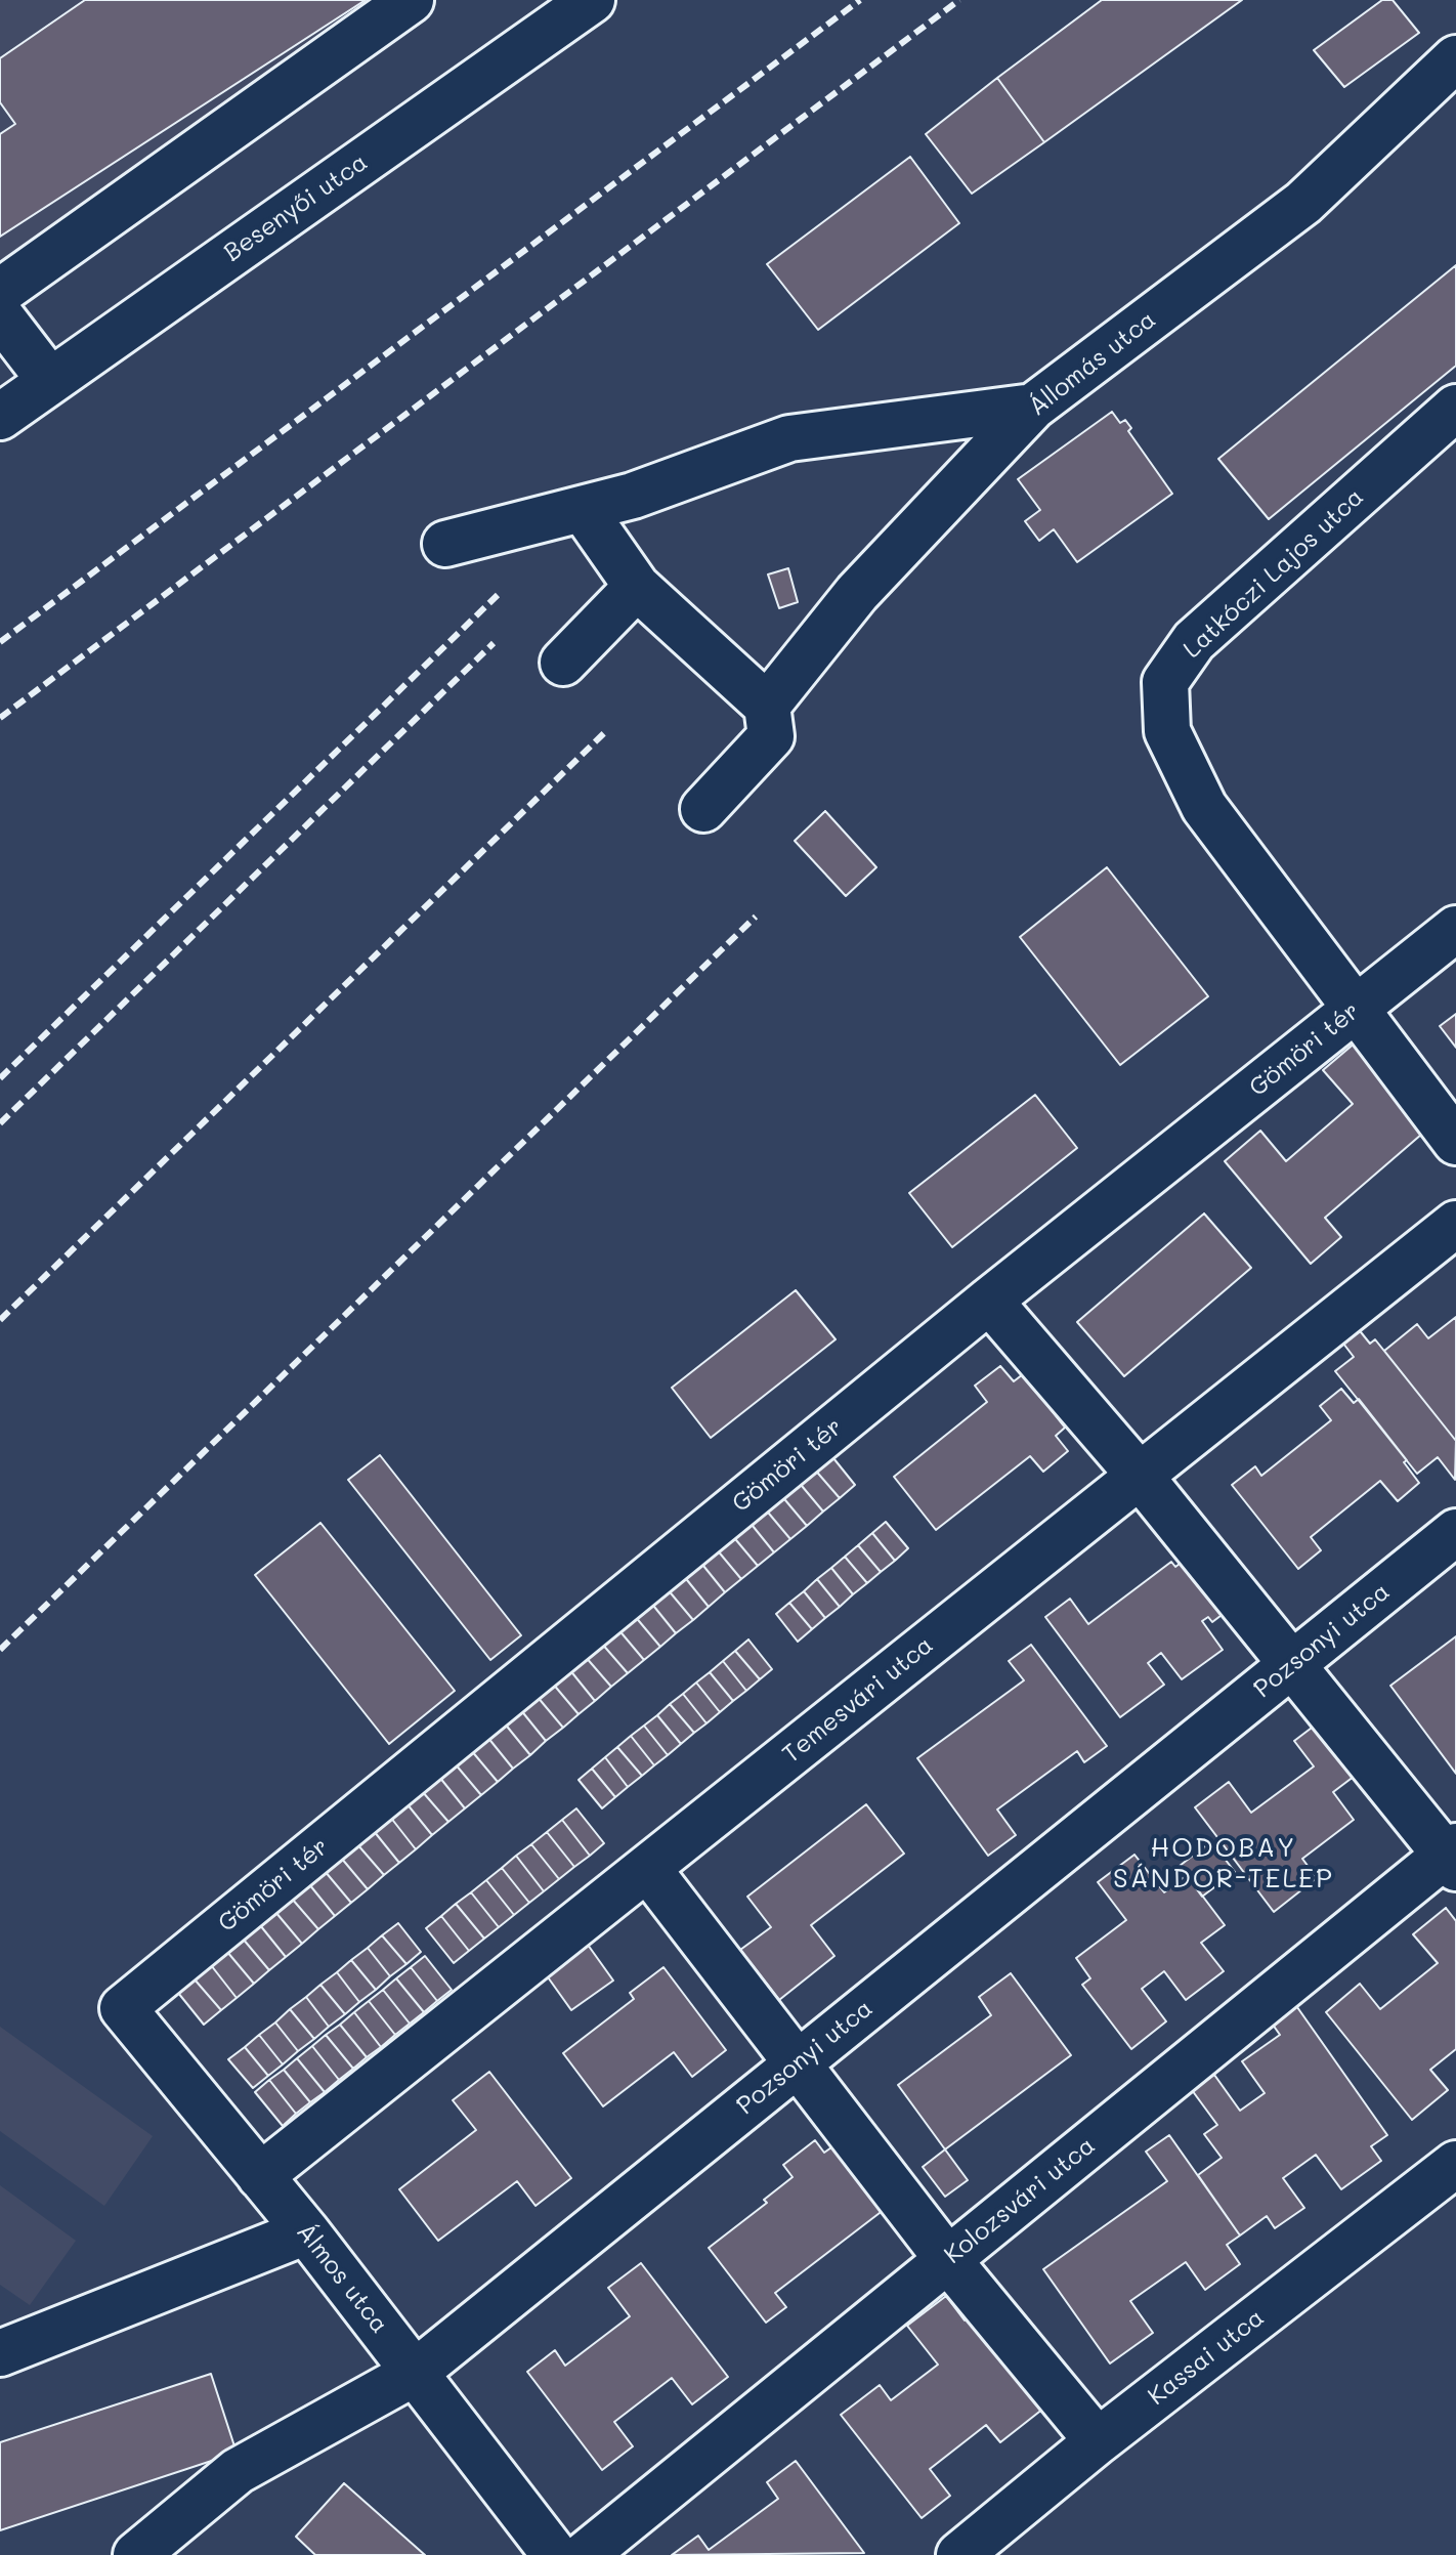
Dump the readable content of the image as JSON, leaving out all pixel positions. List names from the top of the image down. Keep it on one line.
{"streets":{"street":["Besenyői utca","Állomás utca","Latkóczi Lajos utca","Gömöri tér","Pozsonyi utca","Temesvári utca","Kolozsvári utca","Álmos utca","Kassai utca"]},"crossings":[["Latkóczi Lajos utca","Gömöri tér"],["Gömöri tér","Álmos utca"],["Pozsonyi utca","Álmos utca"],["Temesvári utca","Álmos utca"]],"districts":["HODOBAY SÁNDOR-TELEP"]}
